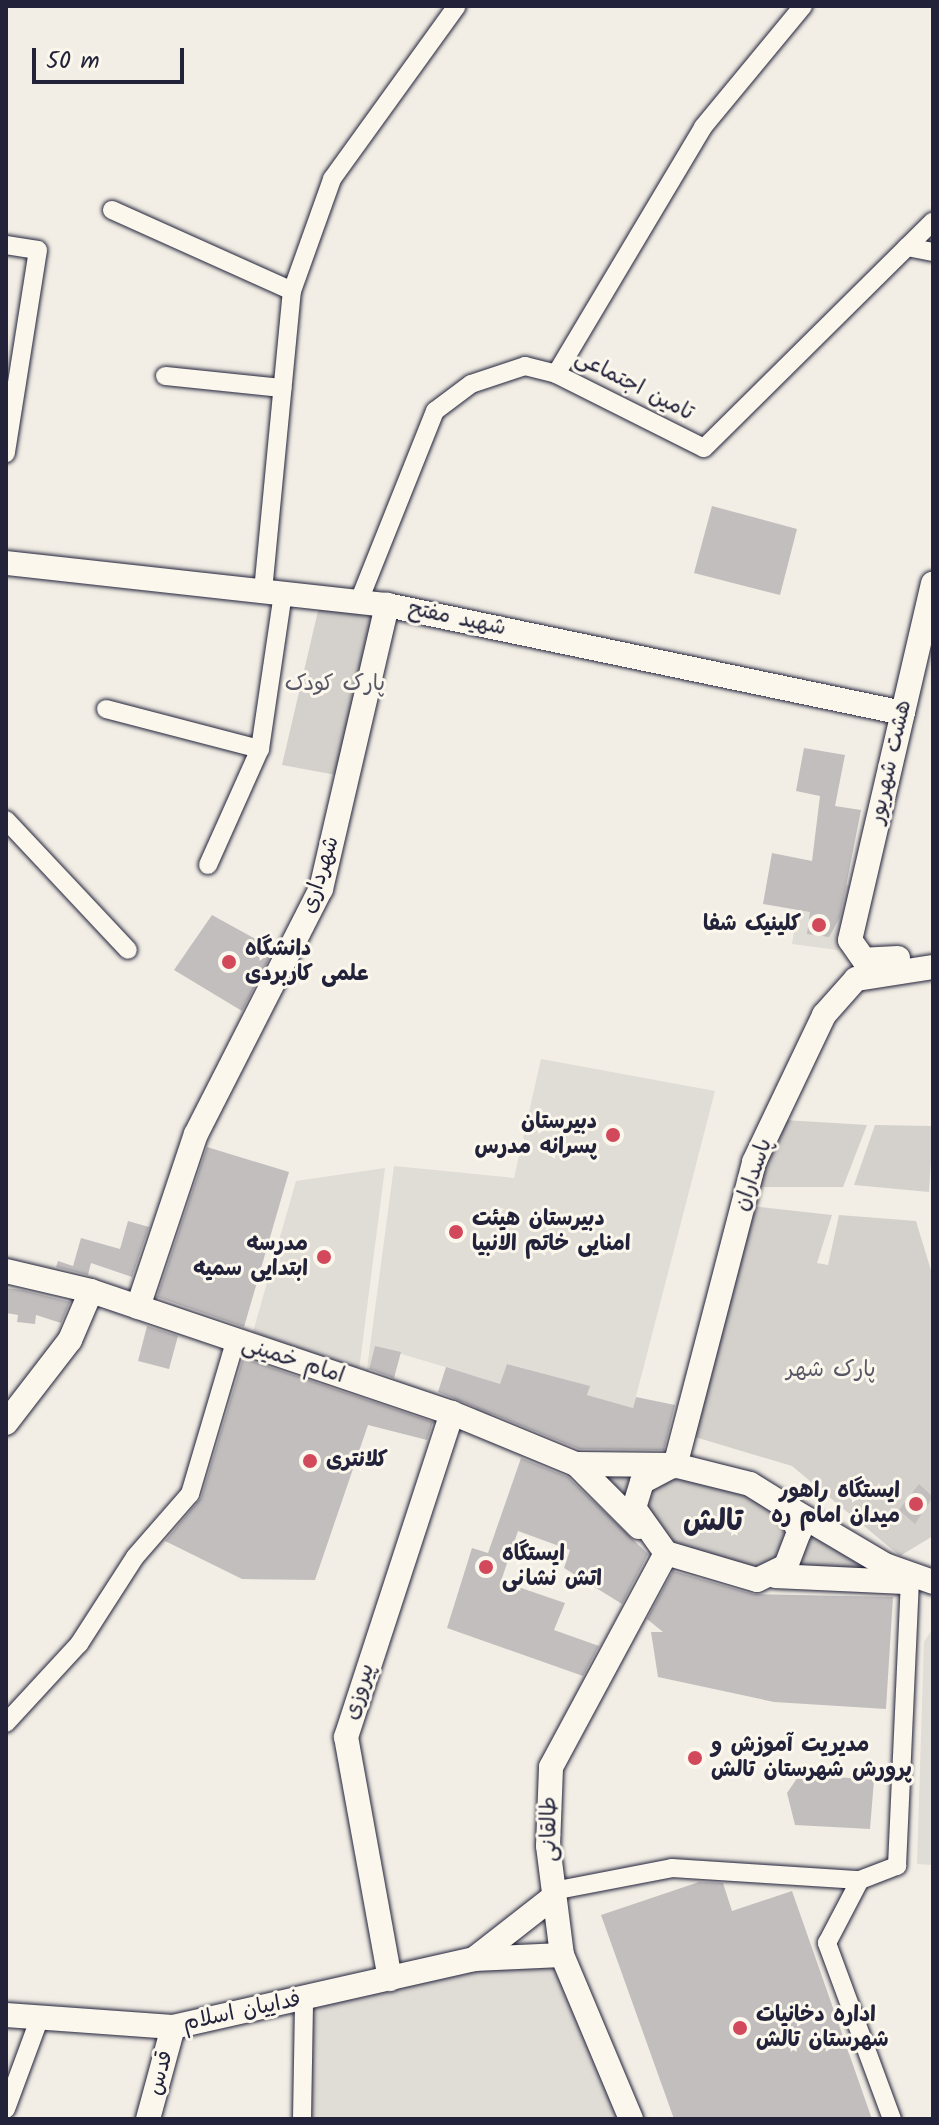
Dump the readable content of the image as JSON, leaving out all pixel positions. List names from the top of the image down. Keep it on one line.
{"streets":{"street":["تامین اجتماعی","شهید مفتح","هشت شهریور","شهرداری","پاسداران","امام خمینی","پیروزی","طالقانی","فداییان اسلام","قدس"]},"crossings":[["تامین اجتماعی","شهید مفتح"],["شهید مفتح","هشت شهریور"],["شهید مفتح","شهرداری"],["شهرداری","امام خمینی"],["پاسداران","امام خمینی"],["امام خمینی","پیروزی"],["امام خمینی","طالقانی"],["پیروزی","فداییان اسلام"],["طالقانی","فداییان اسلام"],["فداییان اسلام","قدس"]],"districts":["تالش"],"parks":["پارک کودک","پارک شهر"],"places":["کلینیک شفا","دانشگاه علمی کاربردی","دبیرستان پسرانه مدرس","دبیرستان هیئت امنایی خاتم الانبیا","مدرسه ابتدایی سمیه","کلانتری","ایستگاه راهور میدان امام ره","ایستگاه اتش نشانی","مدیریت آموزش و پرورش شهرستان تالش","اداره دخانیات شهرستان تالش"],"scale_bar":"50 m"}
